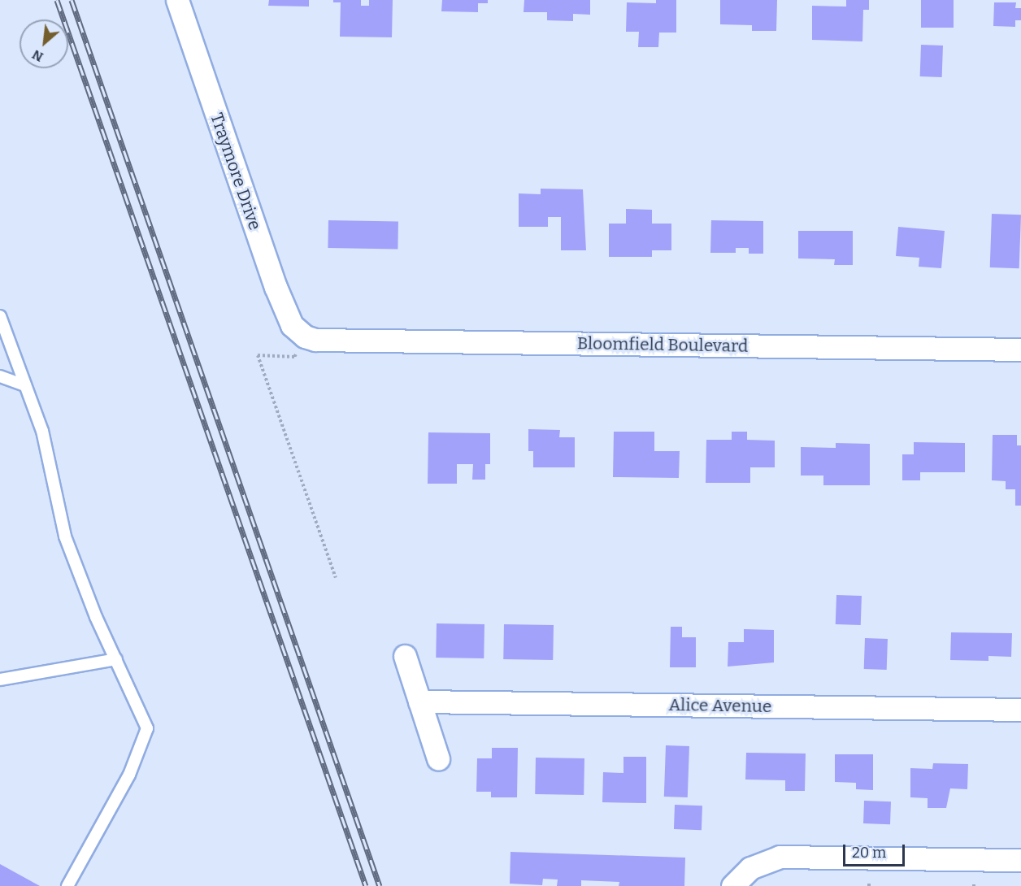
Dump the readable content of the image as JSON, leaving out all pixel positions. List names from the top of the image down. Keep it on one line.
{"streets":{"street":["Traymore Drive","Bloomfield Boulevard","Alice Avenue"]},"crossings":[["Traymore Drive","Bloomfield Boulevard"]],"scale_bar":"20 m","north":"bottom left"}
